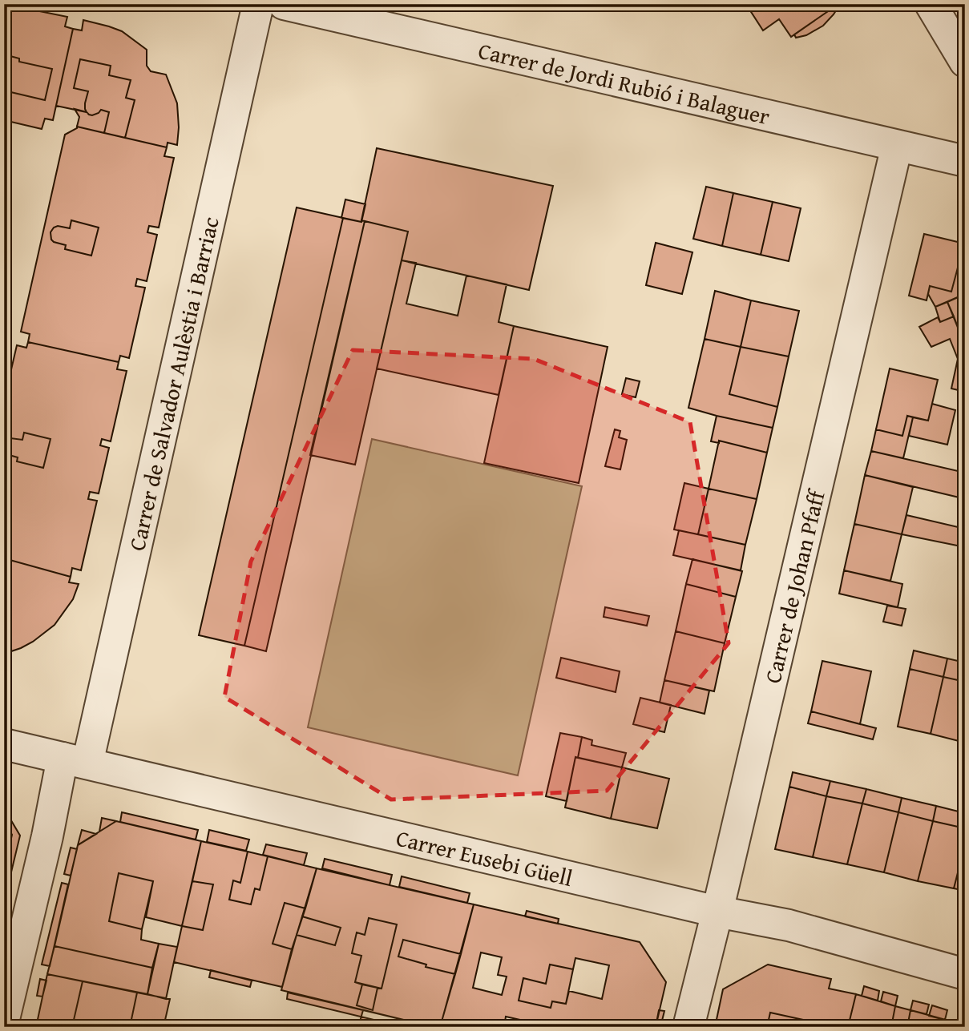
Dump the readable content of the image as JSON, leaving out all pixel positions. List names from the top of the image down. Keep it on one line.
{"streets":{"street":["Carrer de Jordi Rubió i Balaguer","Carrer de Salvador Aulèstia i Barriac","Carrer de Johan Pfaff","Carrer Eusebi Güell"]},"crossings":[["Carrer de Jordi Rubió i Balaguer","Carrer de Johan Pfaff"],["Carrer de Salvador Aulèstia i Barriac","Carrer Eusebi Güell"],["Carrer de Johan Pfaff","Carrer Eusebi Güell"]]}
